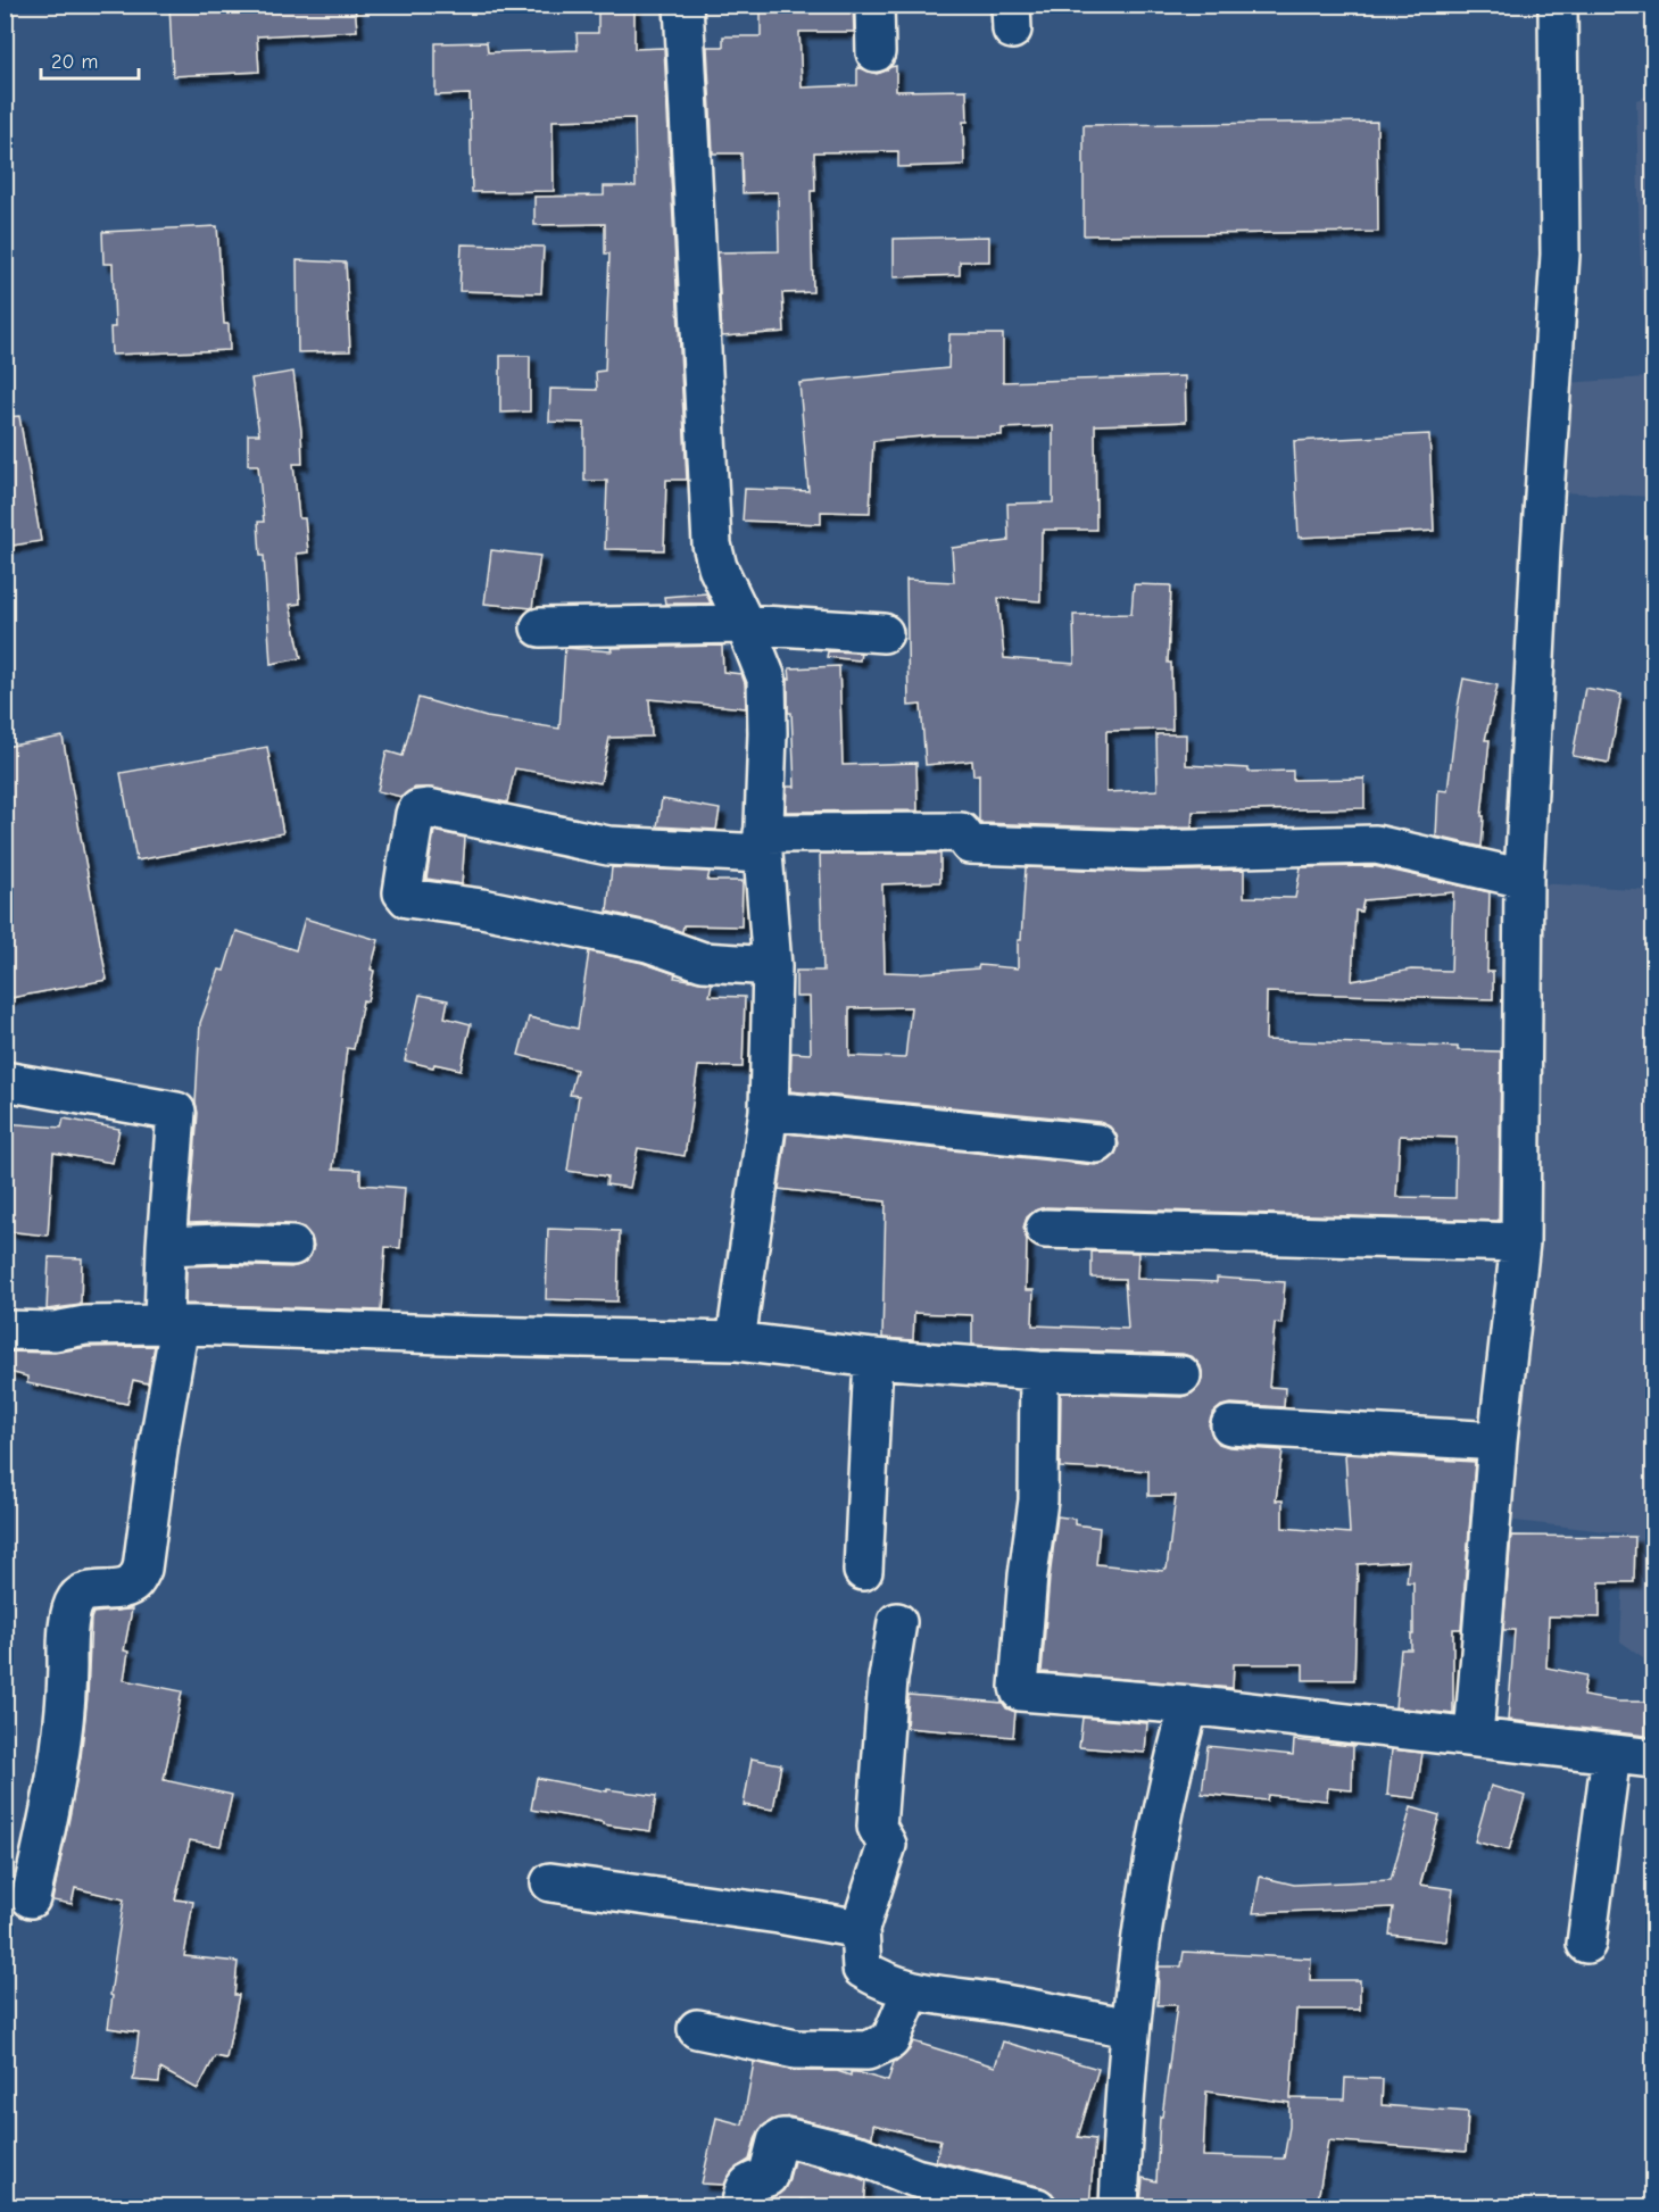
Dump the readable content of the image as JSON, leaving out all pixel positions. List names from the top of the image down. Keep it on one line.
{"scale_bar":"20 m"}
